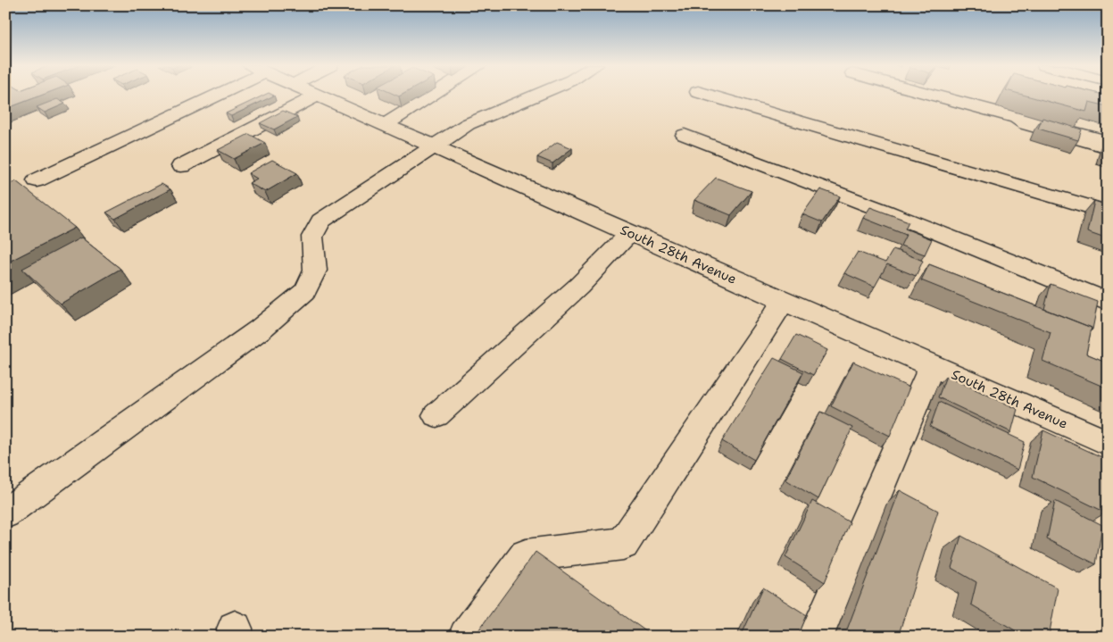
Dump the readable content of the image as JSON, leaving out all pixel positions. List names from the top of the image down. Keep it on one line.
{"streets":{"street":["South 28th Avenue"]}}
